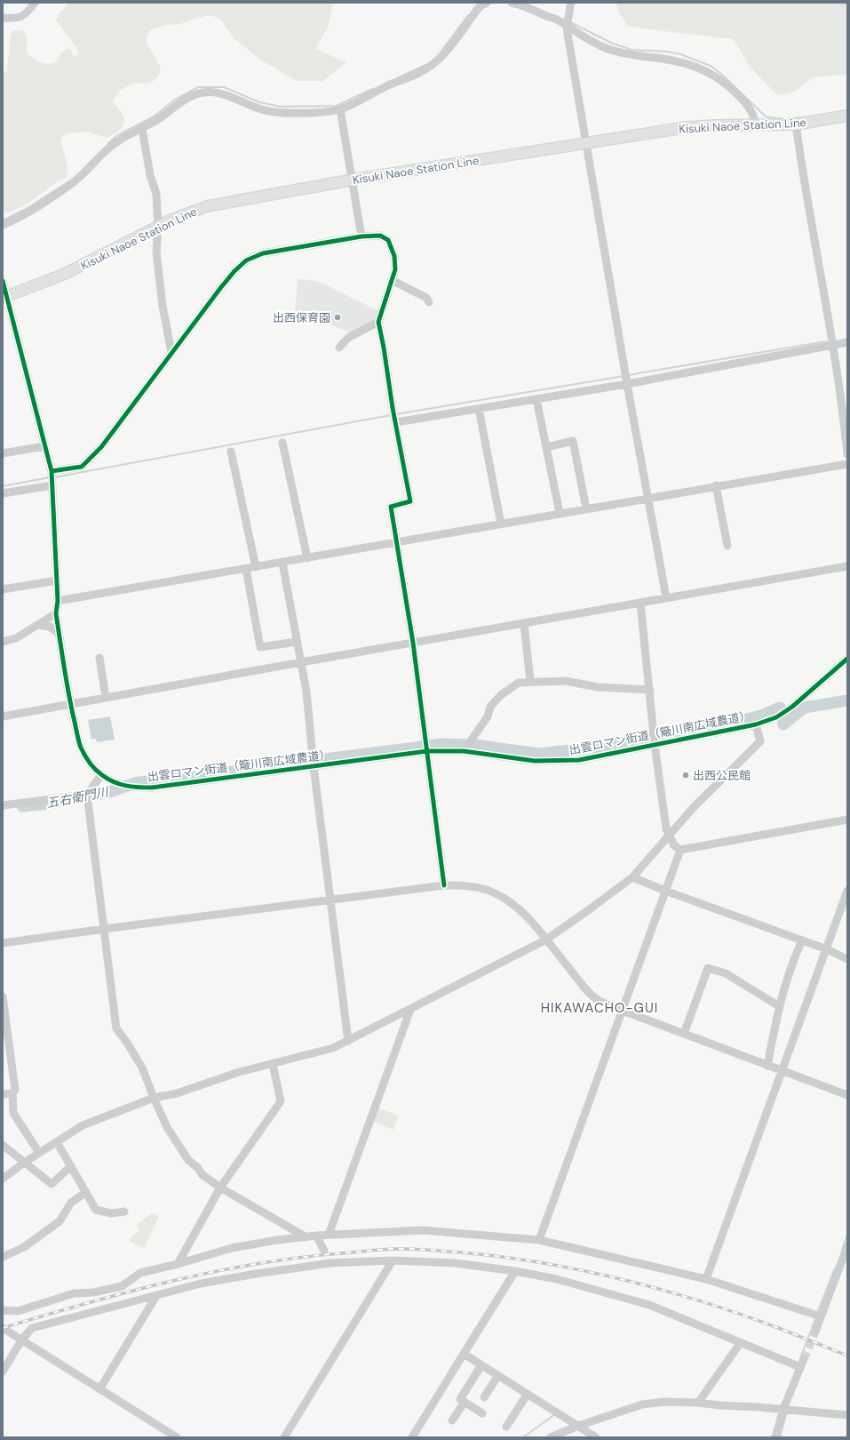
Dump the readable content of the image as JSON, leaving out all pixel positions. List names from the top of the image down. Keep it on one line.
{"streets":{"main road":["Kisuki Naoe Station Line"],"street":["出雲ロマン街道（簸川南広域農道）"]},"crossings":[["Kisuki Naoe Station Line","出雲ロマン街道（簸川南広域農道）"]],"districts":["HIKAWACHO-GUI"],"water":["五右衛門川"],"places":["出西保育園","出西公民館"]}
